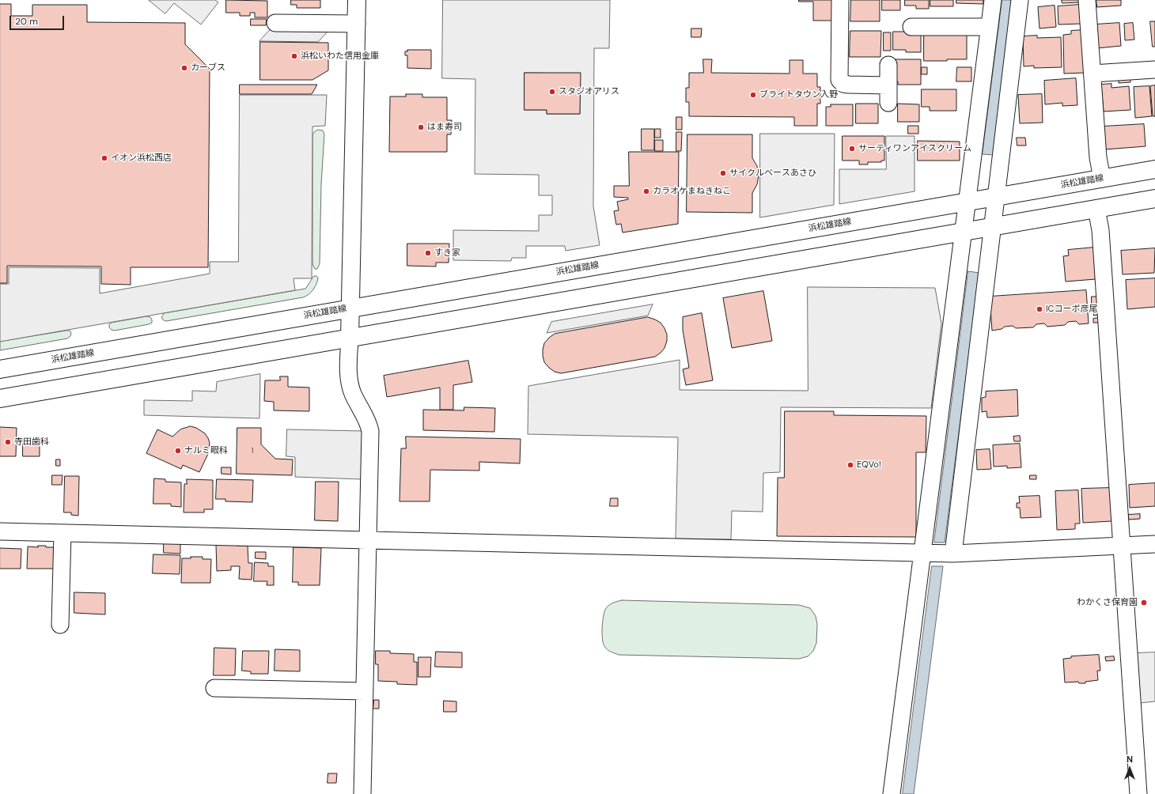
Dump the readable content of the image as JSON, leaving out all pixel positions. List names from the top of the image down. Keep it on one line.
{"streets":{"main road":["浜松雄踏線"]},"places":["浜松いわた信用金庫","カーブス","スタジオアリス","ブライトタウン入野","はま寿司","サーティワンアイスクリーム","イオン浜松西店","サイクルベースあさひ","カラオケまねきねこ","すき家","ICコーポ彦尾","寺田歯科","ナルミ眼科","EQVo!","わかくさ保育園"],"house_numbers":["1"],"scale_bar":"20 m","north":"top"}
